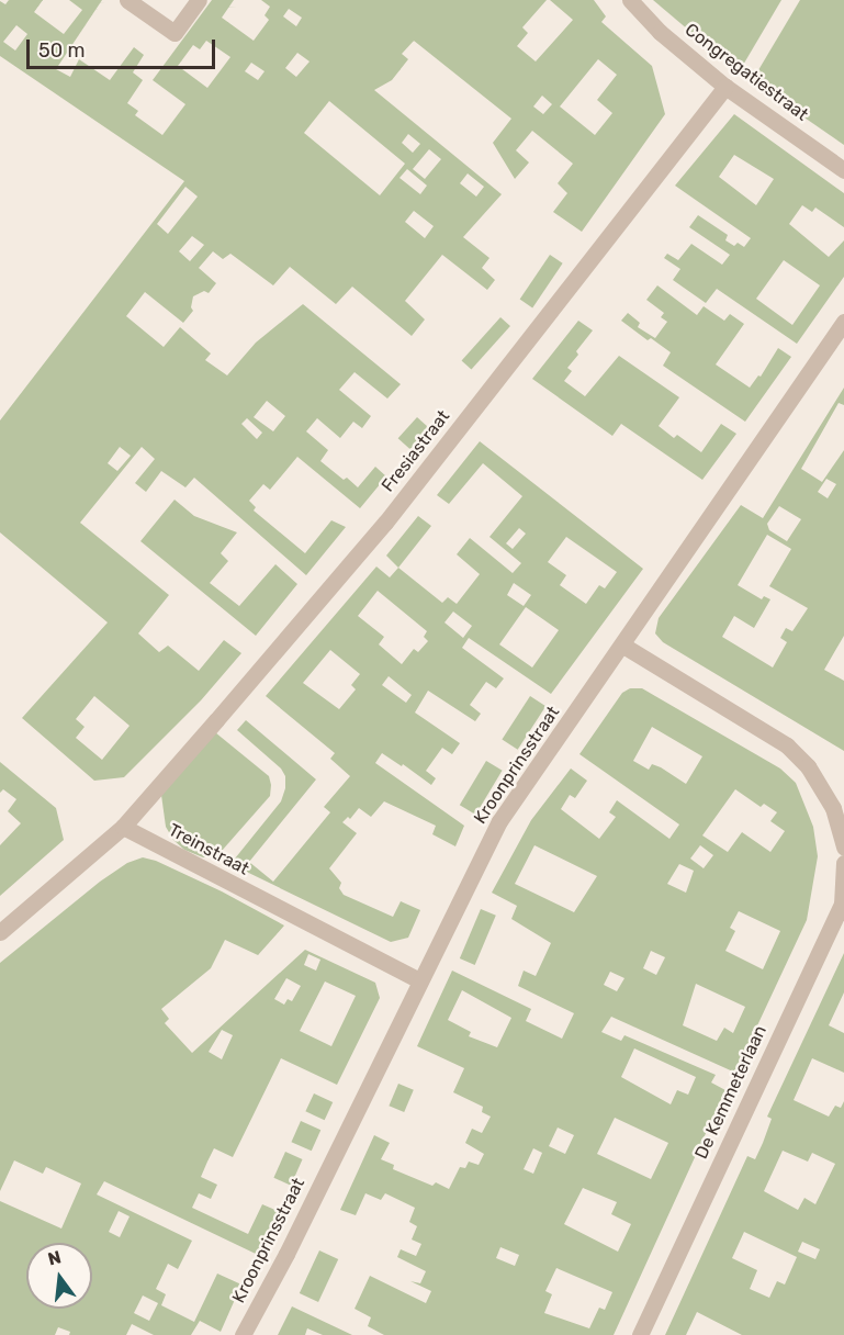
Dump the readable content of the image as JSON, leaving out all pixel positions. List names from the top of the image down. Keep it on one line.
{"streets":{"street":["Congregatiestraat","Fresiastraat","Kroonprinsstraat","Treinstraat","De Kemmeterlaan"]},"crossings":[["Congregatiestraat","Fresiastraat"],["Fresiastraat","Treinstraat"],["Kroonprinsstraat","Treinstraat"]],"scale_bar":"50 m","north":"top"}
